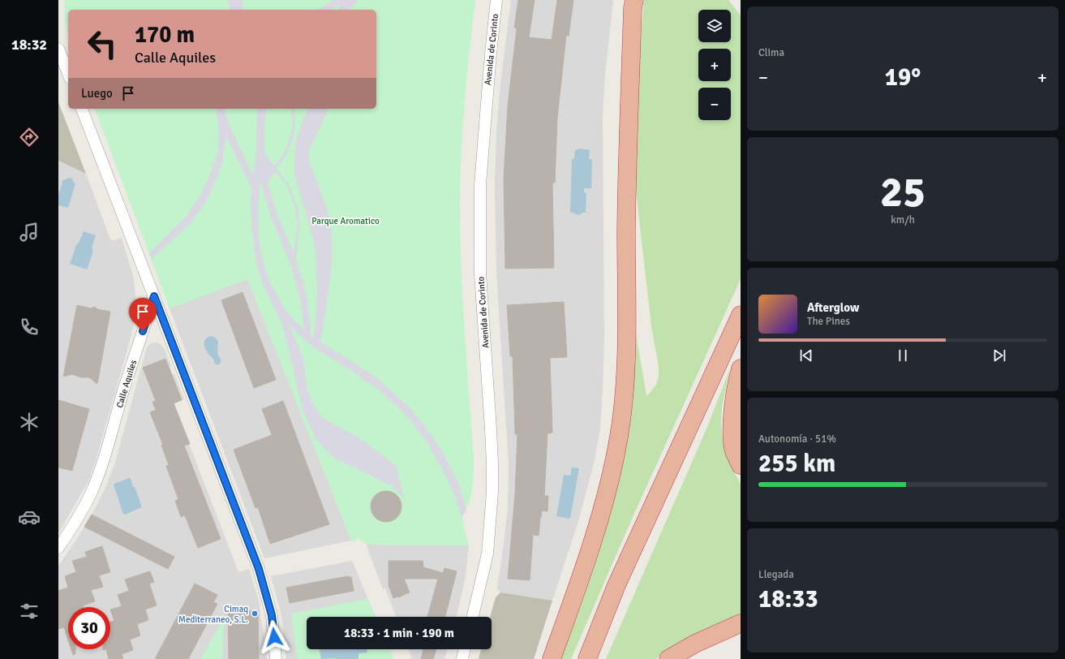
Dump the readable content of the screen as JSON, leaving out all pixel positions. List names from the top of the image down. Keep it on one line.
{"streets":{"street":["Avenida de Corinto","Calle Aquiles"]},"parks":["Parque Aromatico"],"places":["Cimaq Mediterraneo, S.L."],"page":{"tabs":"18:32","tile":["Clima",["25","km/h"],["Autonomía · 51%","255 km"],["Llegada","18:33"]],"map_buttons":["+","−"],"turn":["170 m","Calle Aquiles"],"heat":["−","19°","+"],"then":"Luego","song":["Afterglow","The Pines"],"limit":"30","trip":"18:33 · 1 min · 190 m"}}
